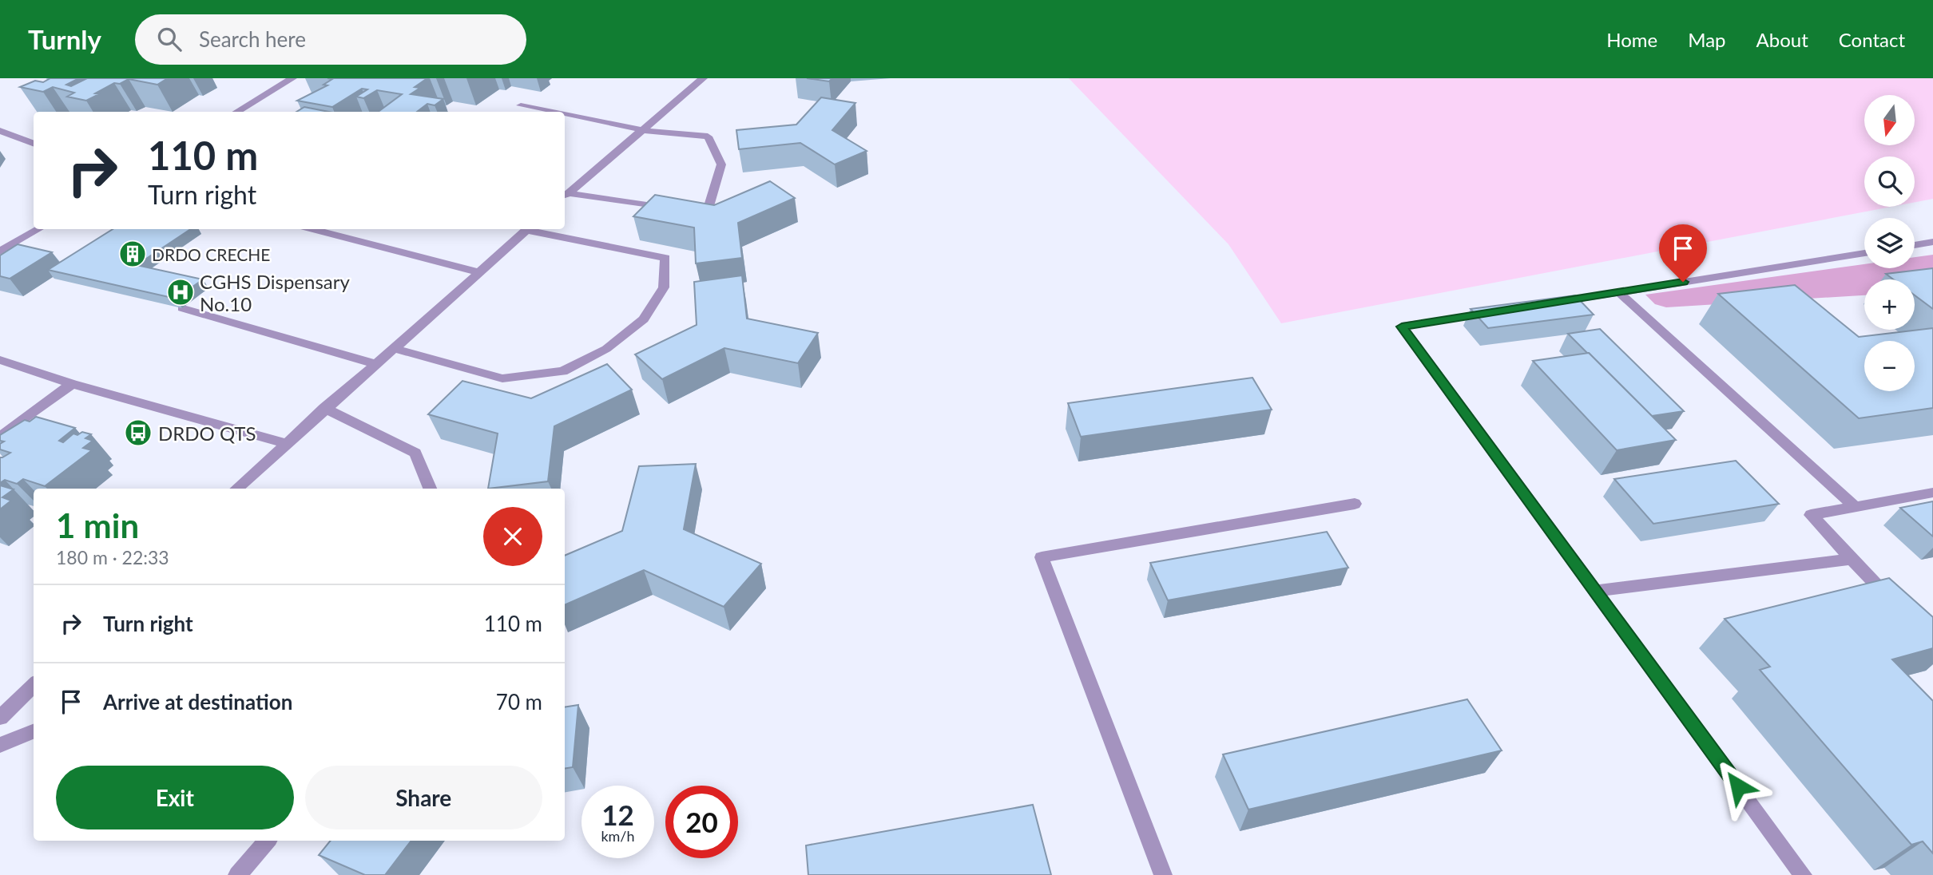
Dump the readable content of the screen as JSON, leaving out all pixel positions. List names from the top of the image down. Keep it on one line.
{"places":{"building":["DRDO CRECHE"],"hospital":["CGHS Dispensary No.10"],"bus stop":["DRDO QTS"]},"north":"bottom","page":{"header":"Turnly","search":"Search here","nav":["Home","Map","About","Contact"],"map_buttons":["+","−"],"turn":["110 m","Turn right"],"heading":["1 min","180 m · 22:33"],"list":[{"name":"Turn right","value":"110 m"},{"name":"Arrive at destination","value":"70 m"}],"buttons":["Exit","Share"],"speed":"12 km/h","limit":"20"}}
